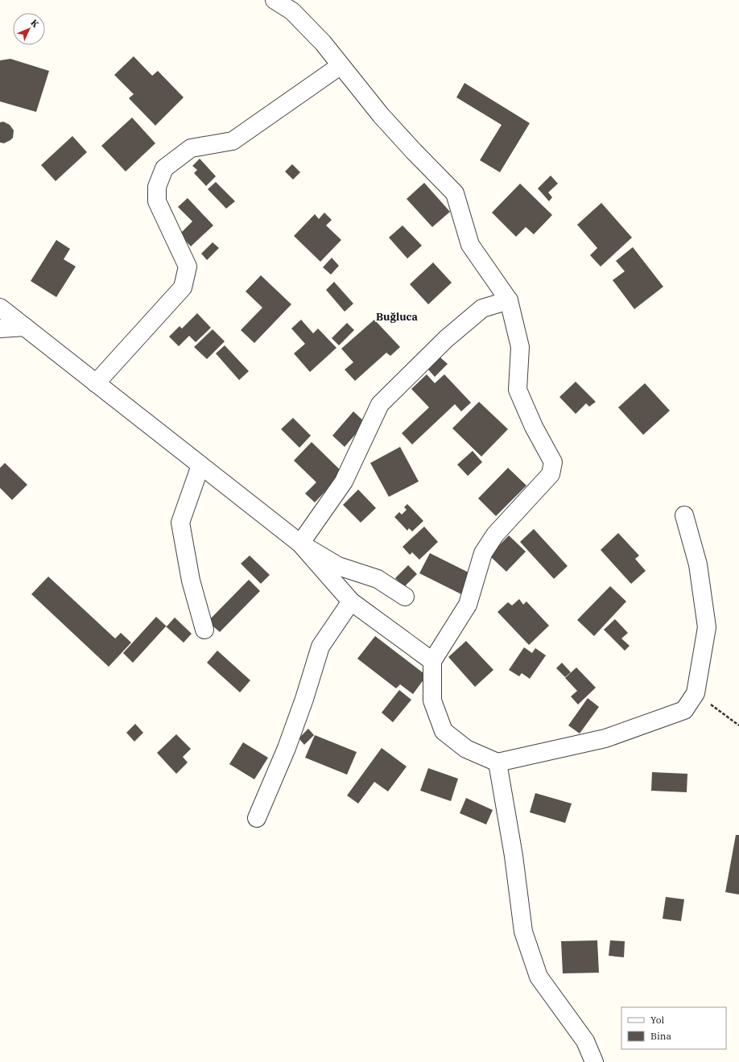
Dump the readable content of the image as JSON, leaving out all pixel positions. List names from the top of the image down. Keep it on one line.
{"districts":["Buğluca"],"legend":["Yol","Bina"],"north":"top right"}
